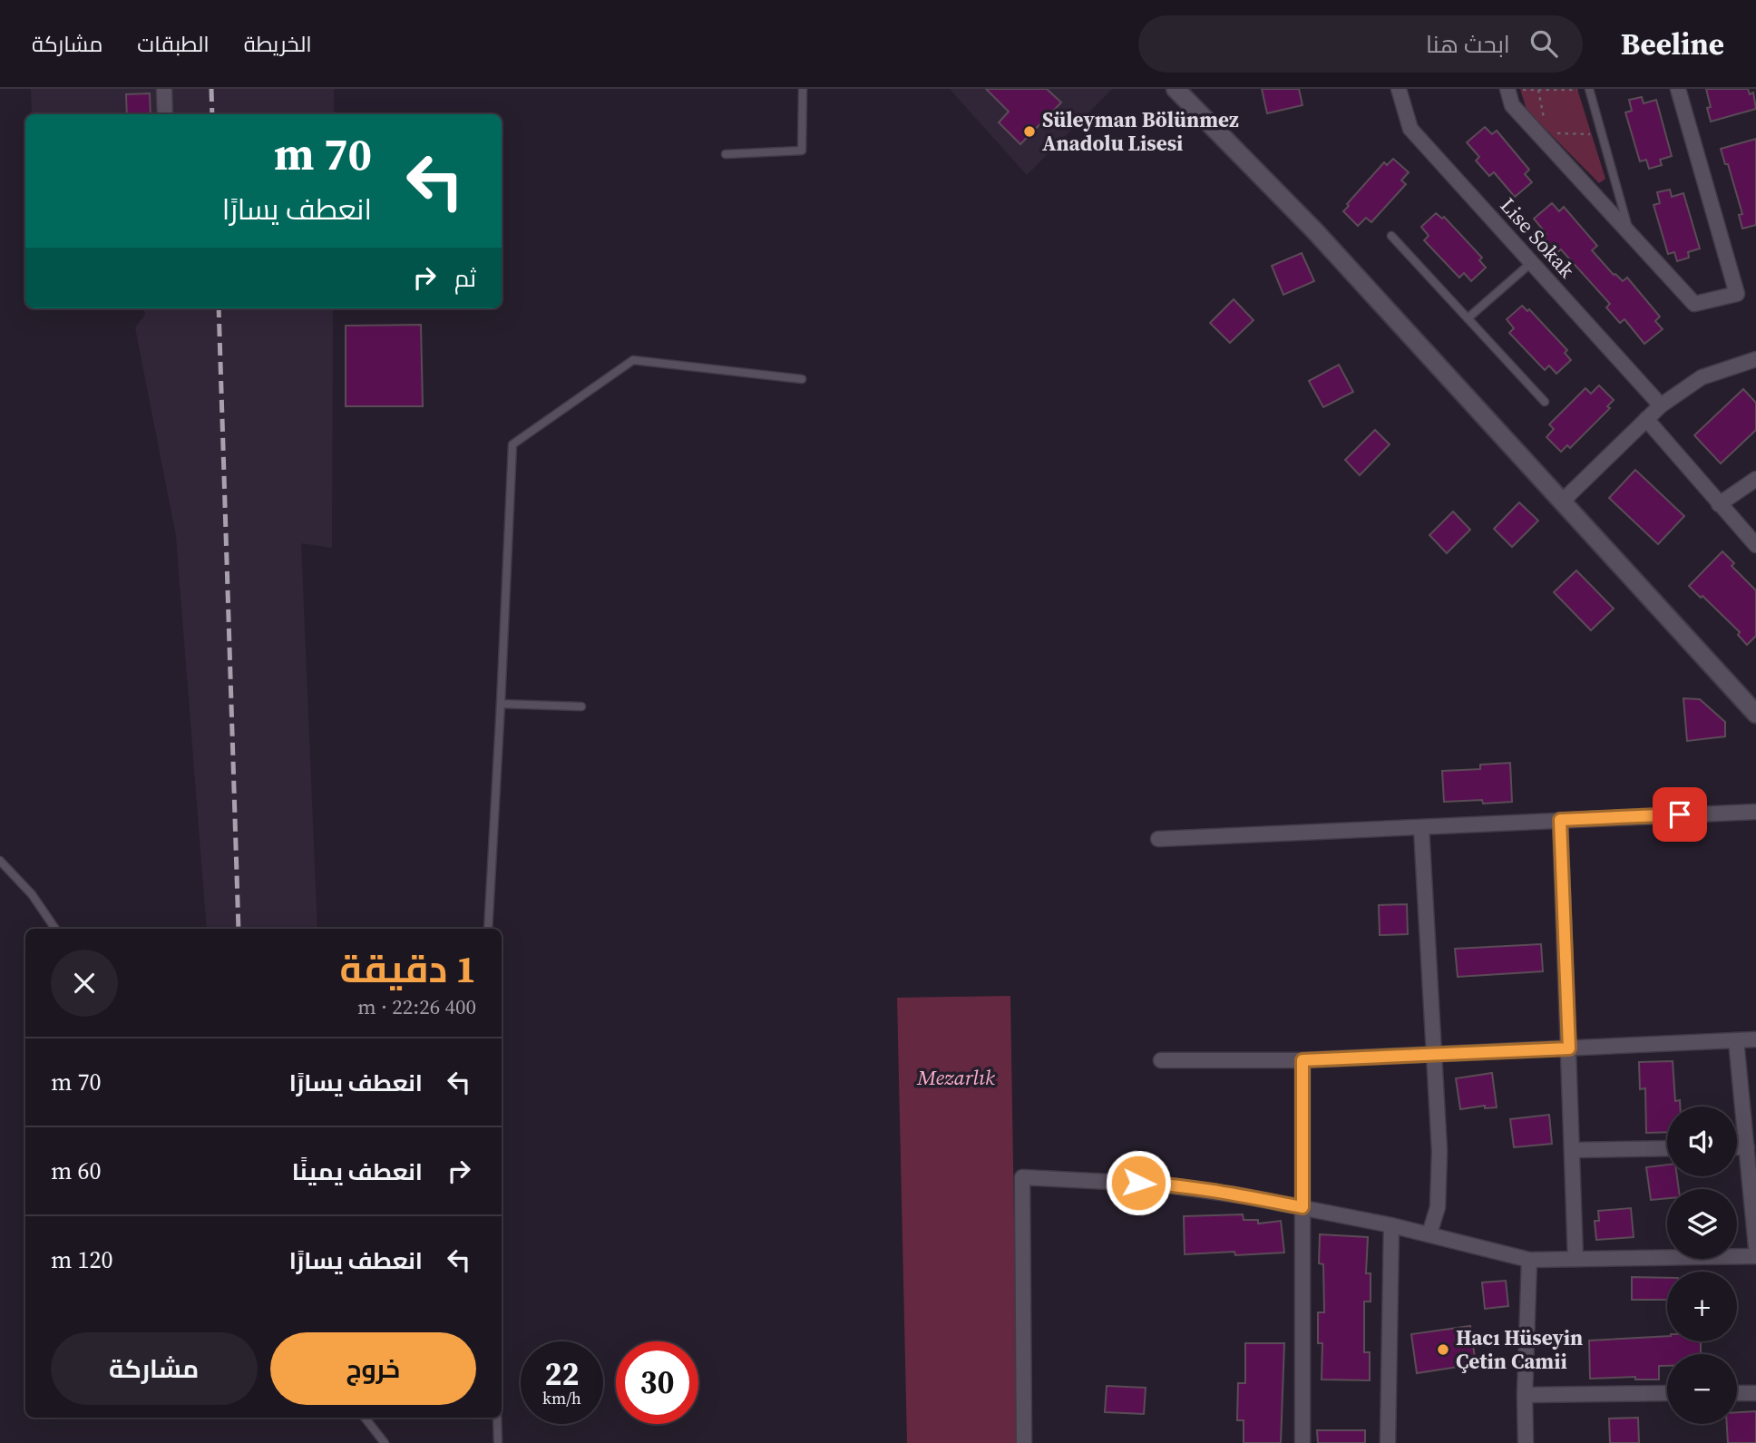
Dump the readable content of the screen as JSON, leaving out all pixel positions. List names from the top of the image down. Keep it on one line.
{"streets":{"street":["Lise Sokak"]},"parks":["Mezarlık"],"places":["Süleyman Bölünmez Anadolu Lisesi","Hacı Hüseyin Çetin Camii"],"page":{"header":"Beeline","search":"ابحث هنا","nav":["الخريطة","الطبقات","مشاركة"],"turn":["70 m","انعطف يسارًا"],"then":"ثم","heading":["1 دقيقة","400 m · 22:26"],"list":[{"name":"انعطف يسارًا","value":"70 m"},{"name":"انعطف يمينًا","value":"60 m"},{"name":"انعطف يسارًا","value":"120 m"}],"map_buttons":["+","−"],"buttons":["خروج","مشاركة"],"speed":"22 km/h","limit":"30"}}
